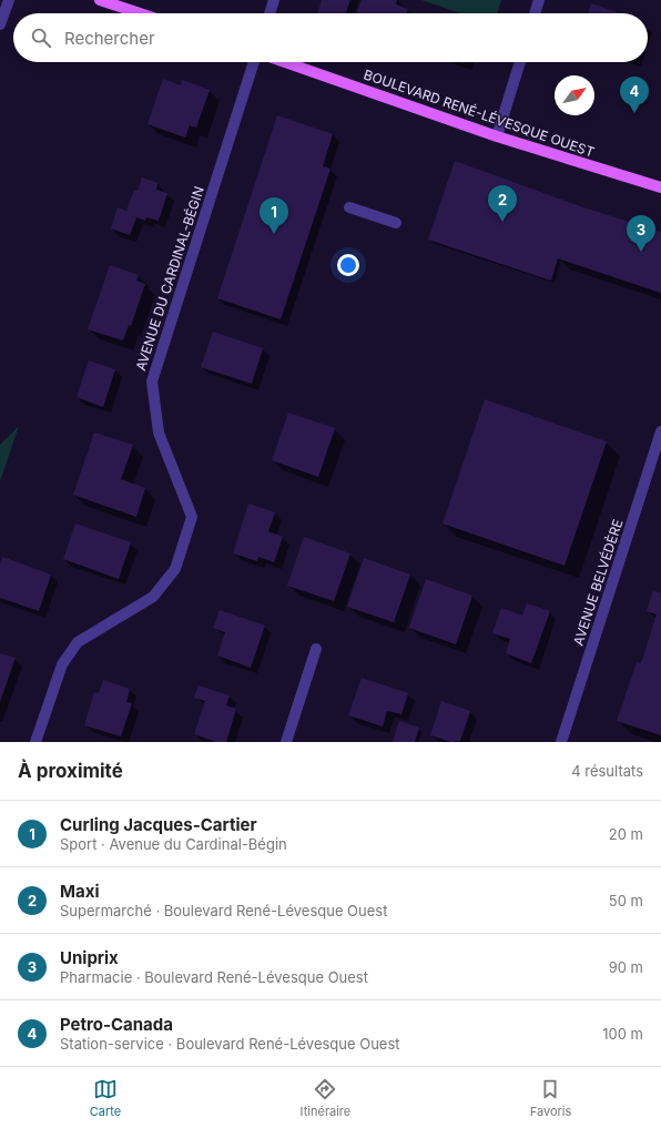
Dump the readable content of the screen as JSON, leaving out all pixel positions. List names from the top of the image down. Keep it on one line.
{"streets":{"main road":["BOULEVARD RENÉ-LÉVESQUE OUEST"],"street":["AVENUE DU CARDINAL-BÉGIN","AVENUE BELVÉDÈRE"]},"north":"top right","page":{"search":"Rechercher","pins":["4","2","1","3"],"heading":["À proximité","4 résultats"],"list":[{"mark":"1","name":"Curling Jacques-Cartier","note":"Sport · Avenue du Cardinal-Bégin","value":"20 m"},{"mark":"2","name":"Maxi","note":"Supermarché · Boulevard René-Lévesque Ouest","value":"50 m"},{"mark":"3","name":"Uniprix","note":"Pharmacie · Boulevard René-Lévesque Ouest","value":"90 m"},{"mark":"4","name":"Petro-Canada","note":"Station-service · Boulevard René-Lévesque Ouest","value":"100 m"}],"nav":["Carte","Itinéraire","Favoris"]}}
